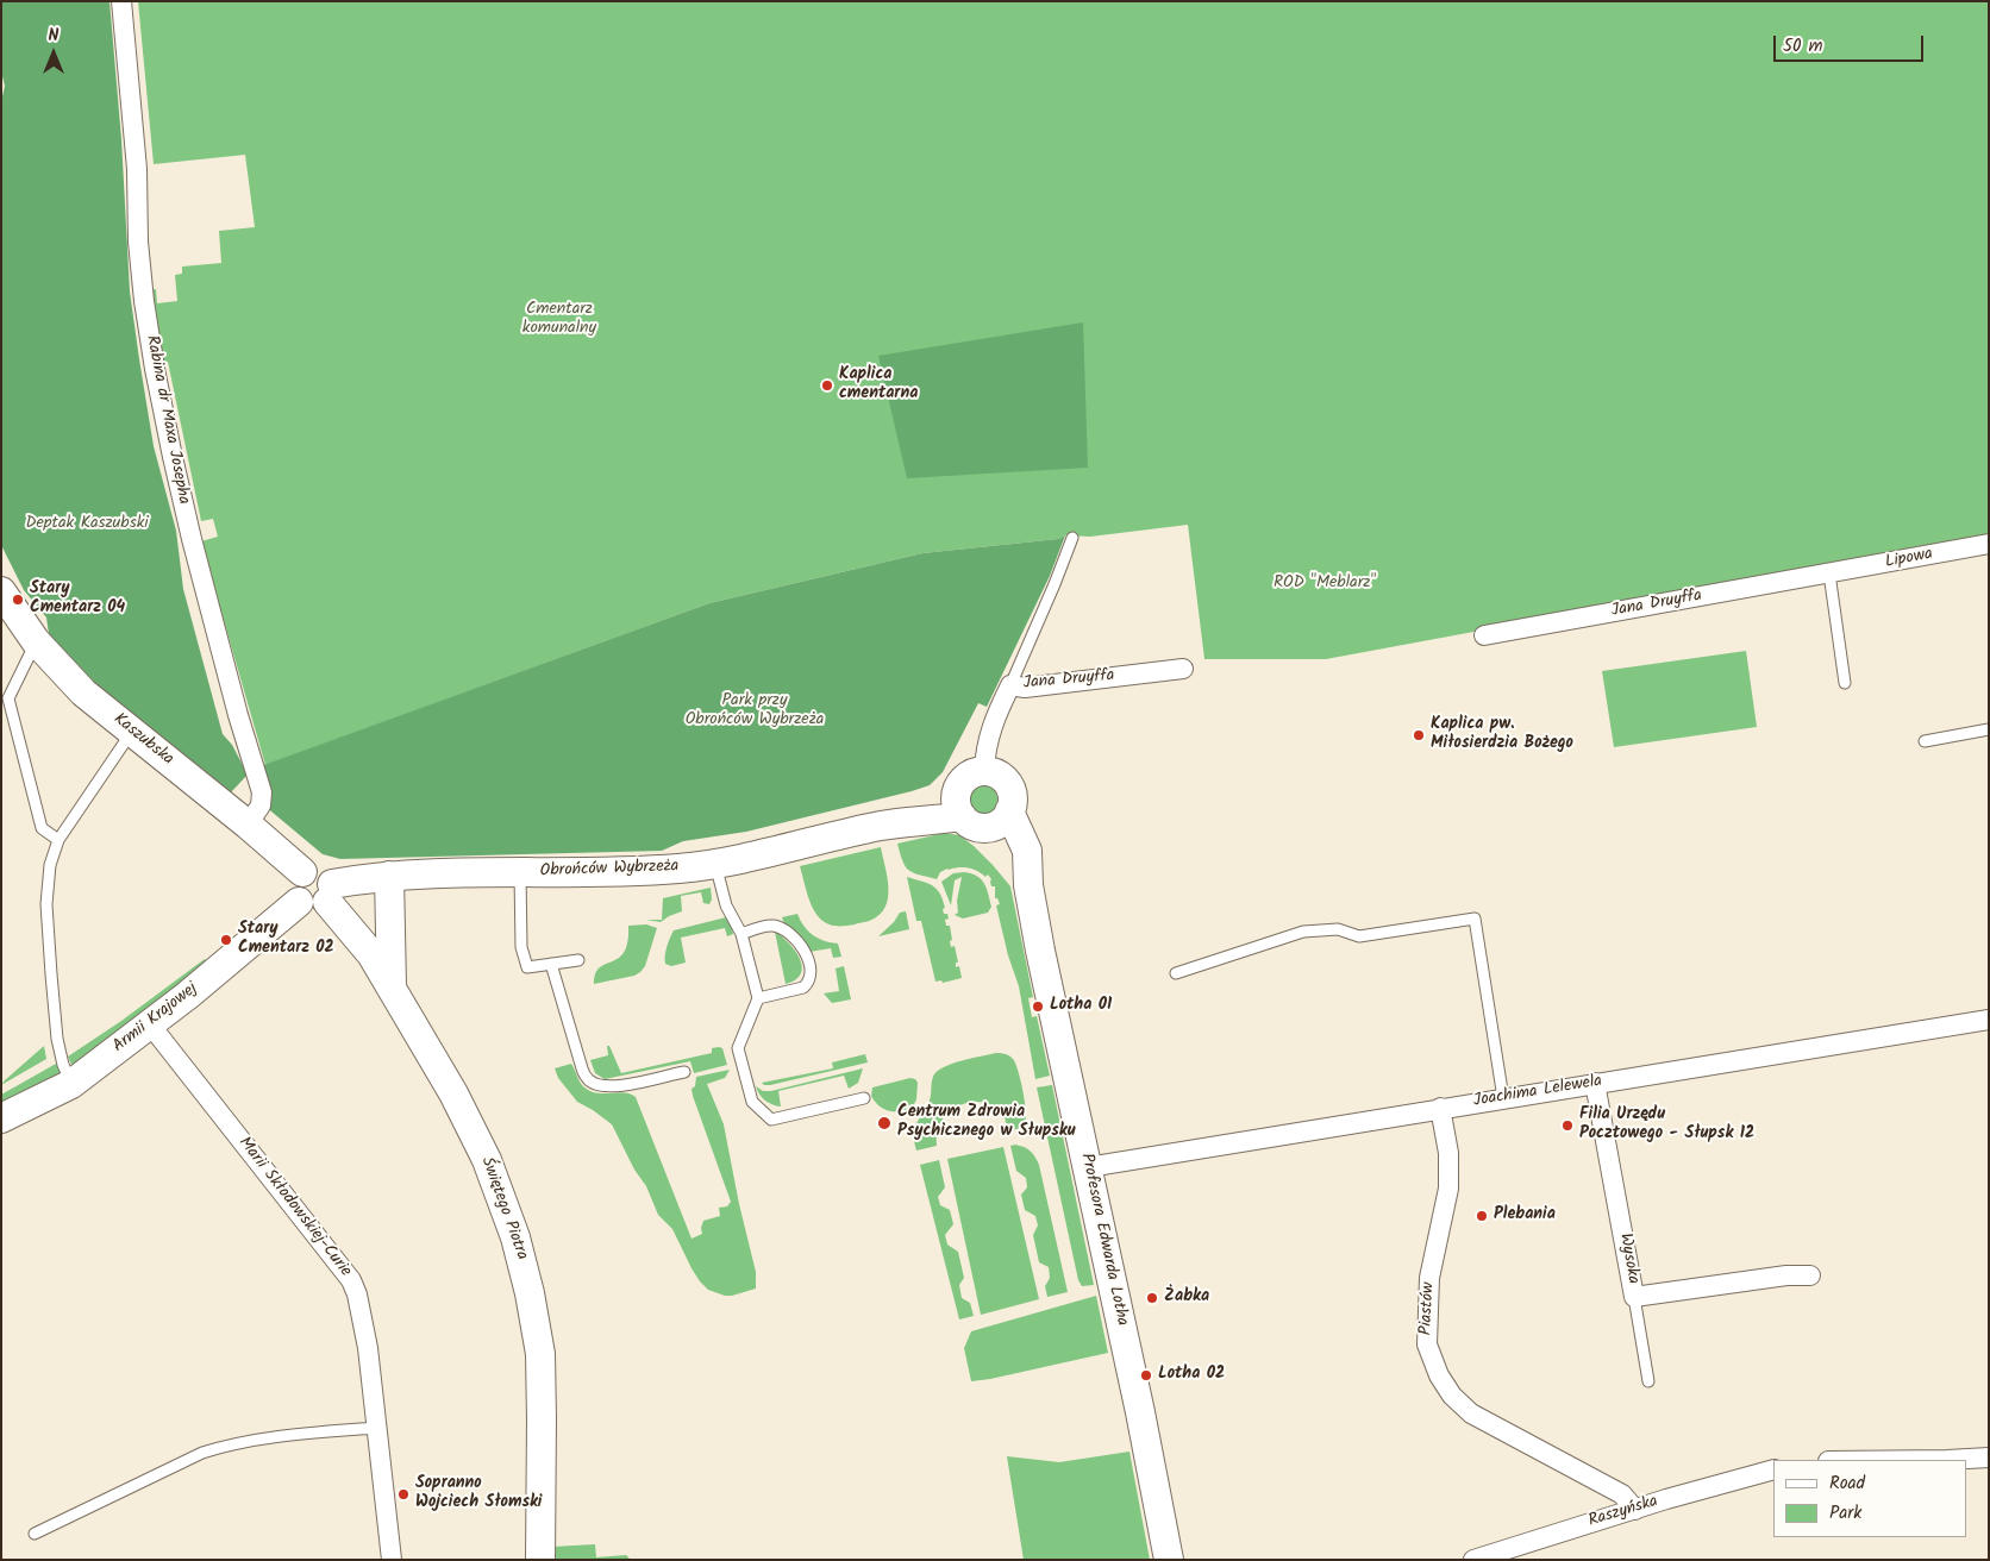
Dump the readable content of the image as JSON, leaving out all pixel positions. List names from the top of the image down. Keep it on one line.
{"streets":{"street":["Rabina dr Maxa Josepha","Lipowa","Jana Druyffa","Kaszubska","Obrońców Wybrzeża","Armii Krajowej","Joachima Lelewela","Marii Skłodowskiej-Curie","Świętego Piotra","Profesora Edwarda Lotha","Wysoka","Piastów","Raszyńska"]},"crossings":[["Rabina dr Maxa Josepha","Kaszubska"],["Lipowa","Jana Druyffa"],["Jana Druyffa","Obrońców Wybrzeża"],["Jana Druyffa","Profesora Edwarda Lotha"],["Kaszubska","Obrońców Wybrzeża"],["Kaszubska","Armii Krajowej"],["Kaszubska","Świętego Piotra"],["Obrońców Wybrzeża","Armii Krajowej"],["Obrońców Wybrzeża","Świętego Piotra"],["Obrońców Wybrzeża","Profesora Edwarda Lotha"],["Armii Krajowej","Marii Skłodowskiej-Curie"],["Armii Krajowej","Świętego Piotra"],["Joachima Lelewela","Profesora Edwarda Lotha"],["Joachima Lelewela","Wysoka"],["Joachima Lelewela","Piastów"],["Piastów","Raszyńska"]],"parks":["Cmentarz komunalny","Deptak Kaszubski","ROD \"Meblarz\"","Park przy Obrońców Wybrzeża"],"places":["Kaplica cmentarna","Stary Cmentarz 04","Kaplica pw. Miłosierdzia Bożego","Stary Cmentarz 02","Lotha 01","Centrum Zdrowia Psychicznego w Słupsku","Filia Urzędu Pocztowego - Słupsk 12","Plebania","Żabka","Lotha 02","Sopranno Wojciech Słomski"],"legend":["Road","Park"],"scale_bar":"50 m","north":"top"}
